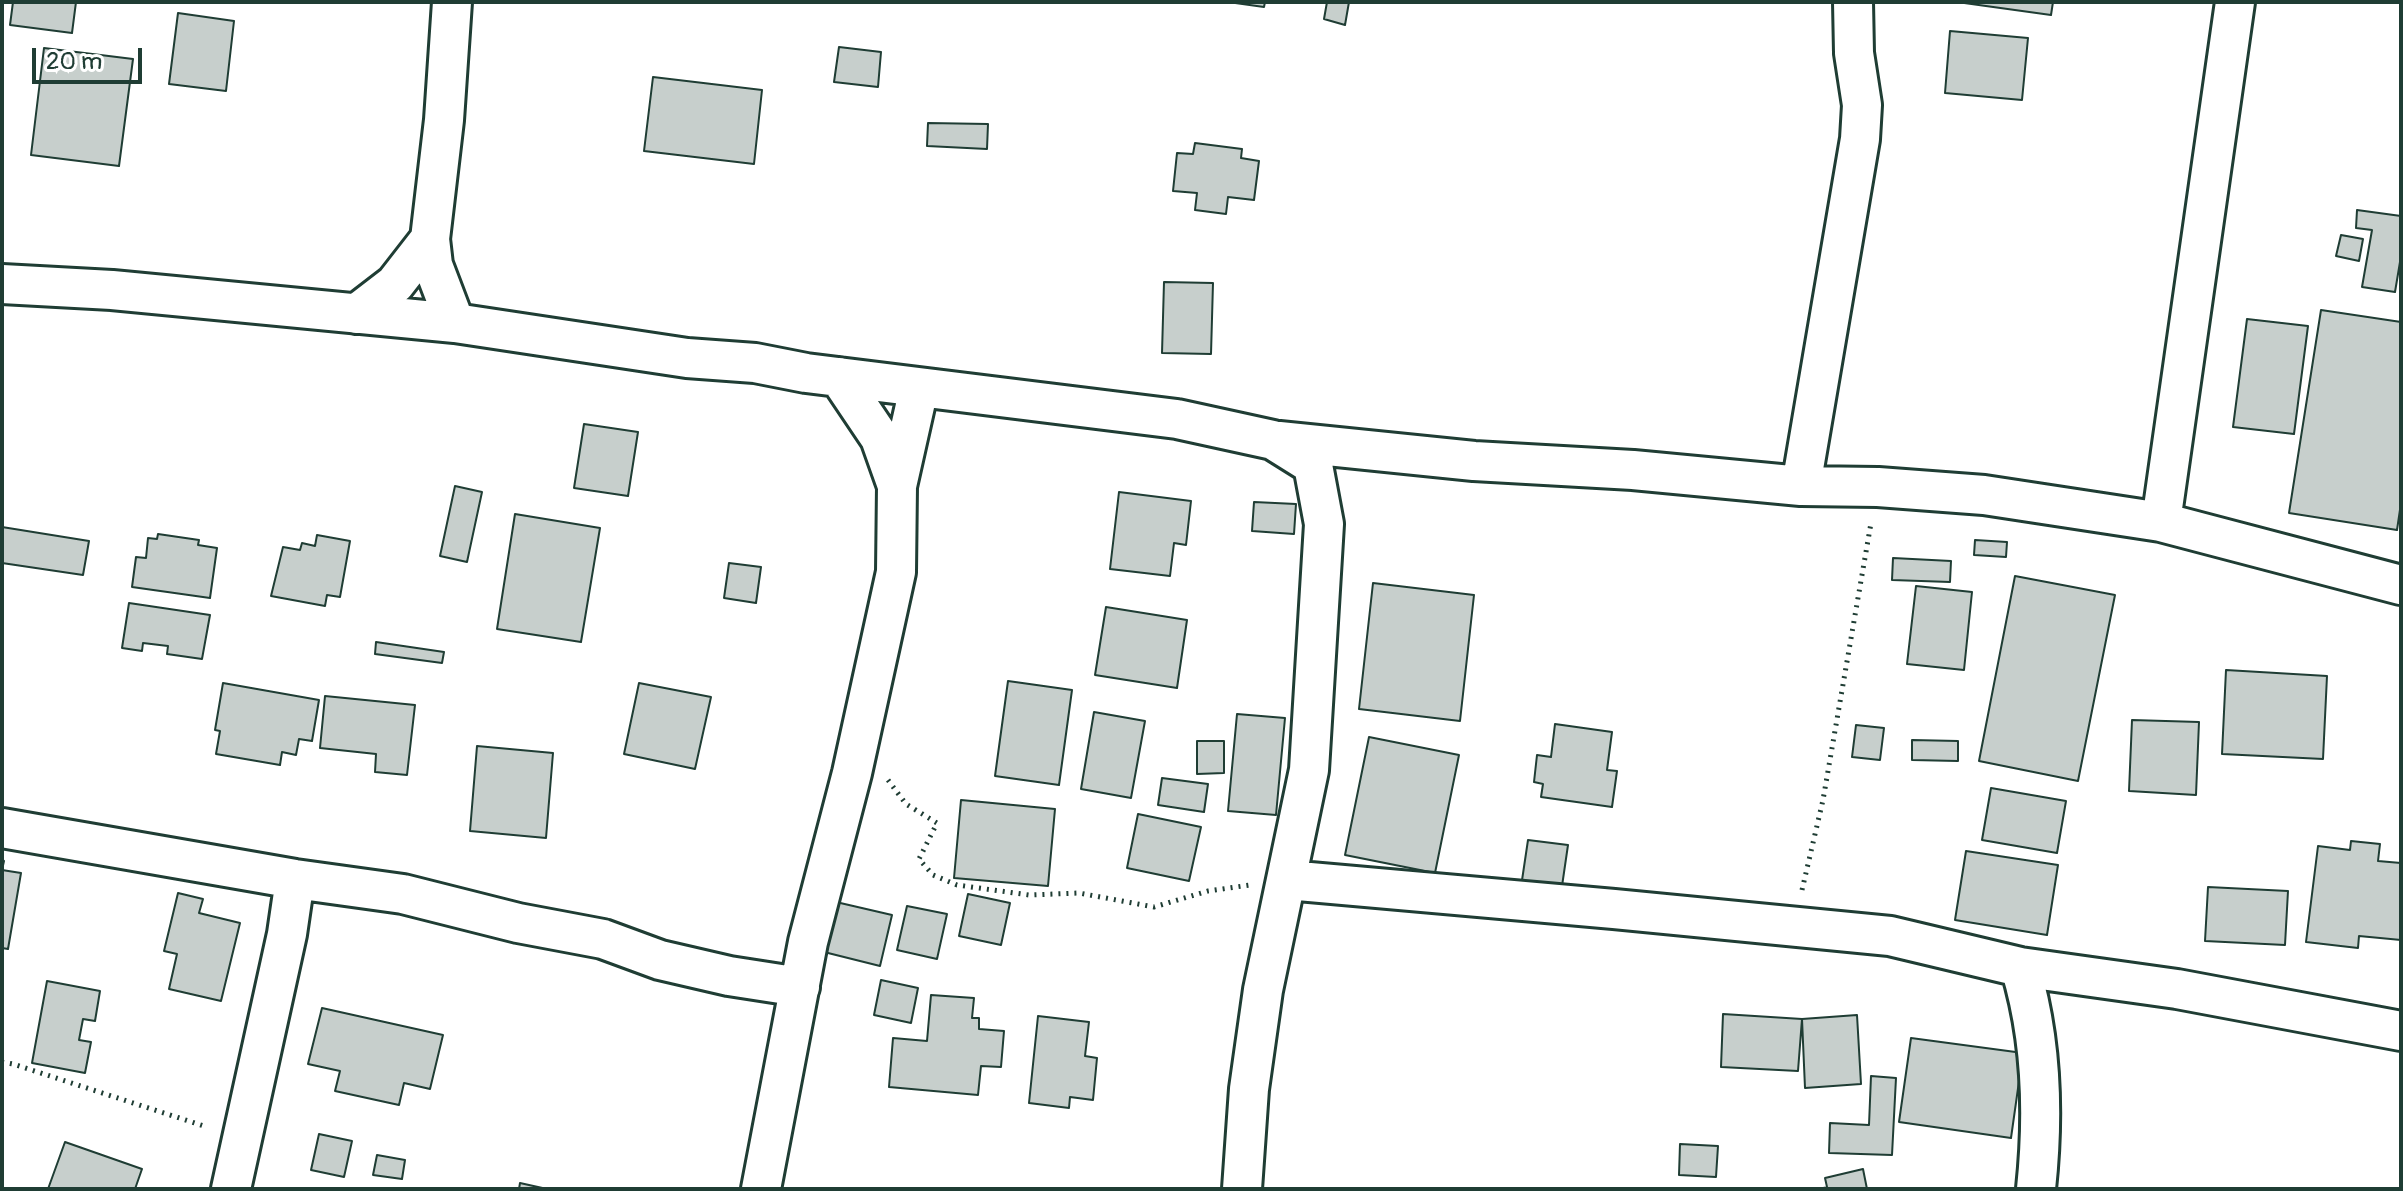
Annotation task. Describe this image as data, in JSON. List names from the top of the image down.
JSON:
{
  "scale_bar": "20 m"
}
